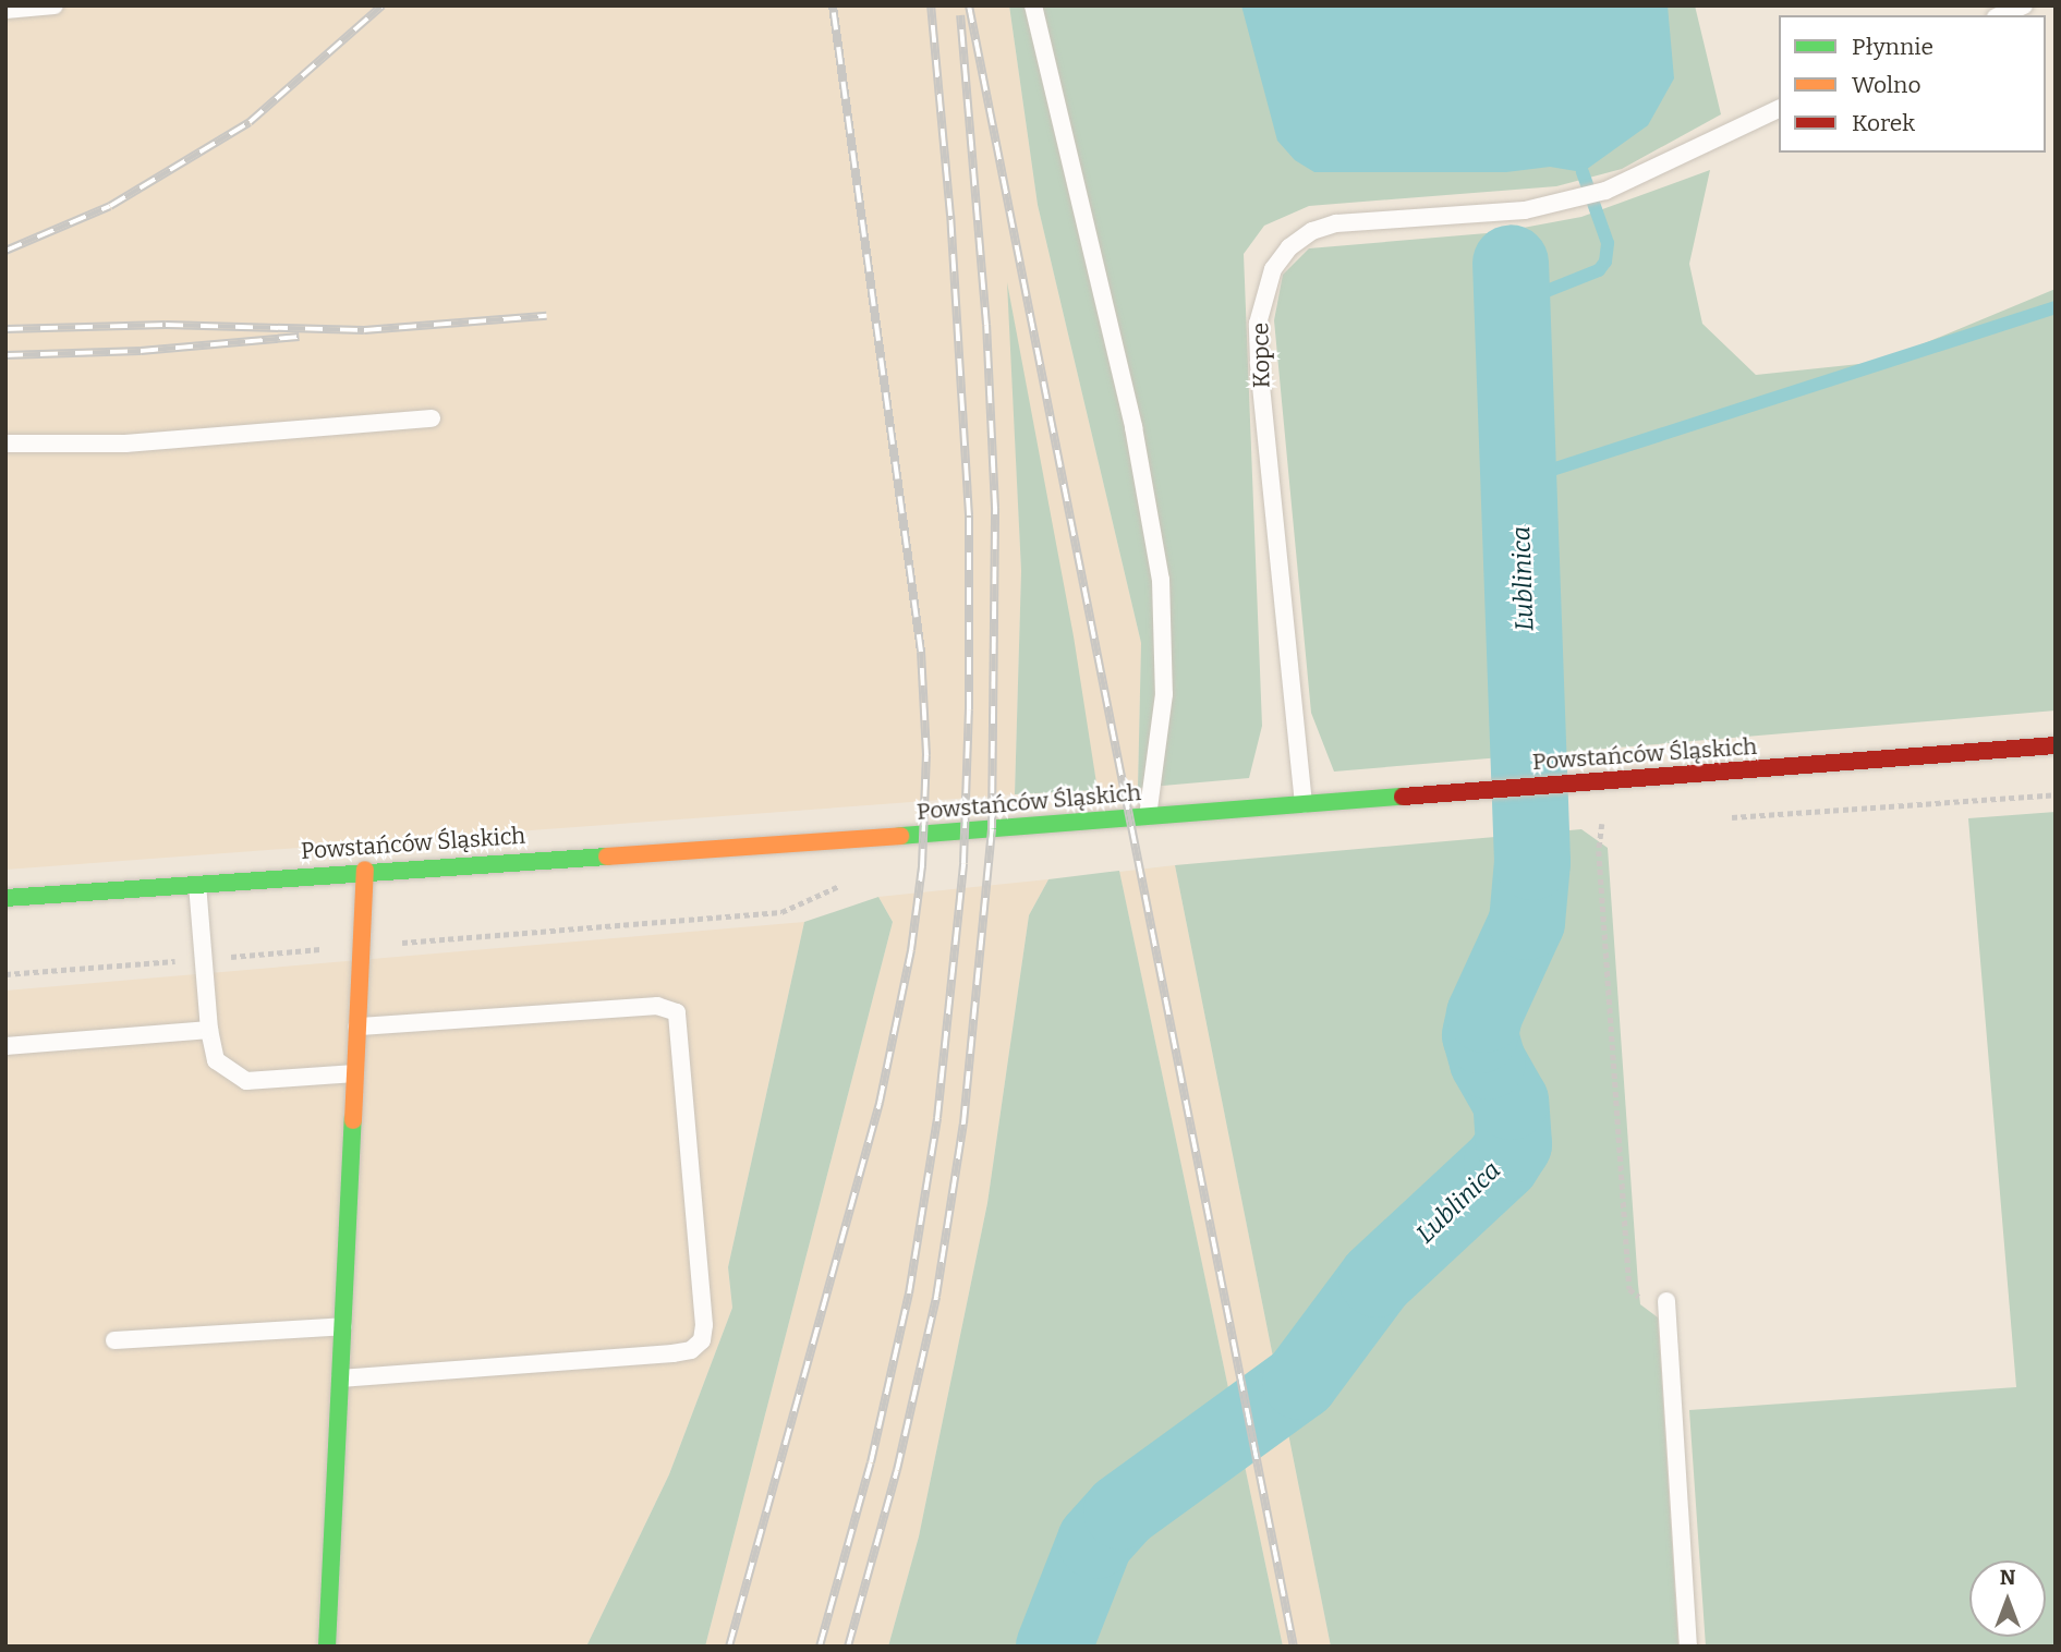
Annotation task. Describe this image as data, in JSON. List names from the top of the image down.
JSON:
{
  "streets": {
    "main road": ["Powstańców Śląskich"],
    "lane": ["Kopce"]
  },
  "crossings": [
    ["Kopce", "Powstańców Śląskich"]
  ],
  "water": ["Lublinica"],
  "legend": ["Płynnie", "Wolno", "Korek"],
  "north": "top"
}
